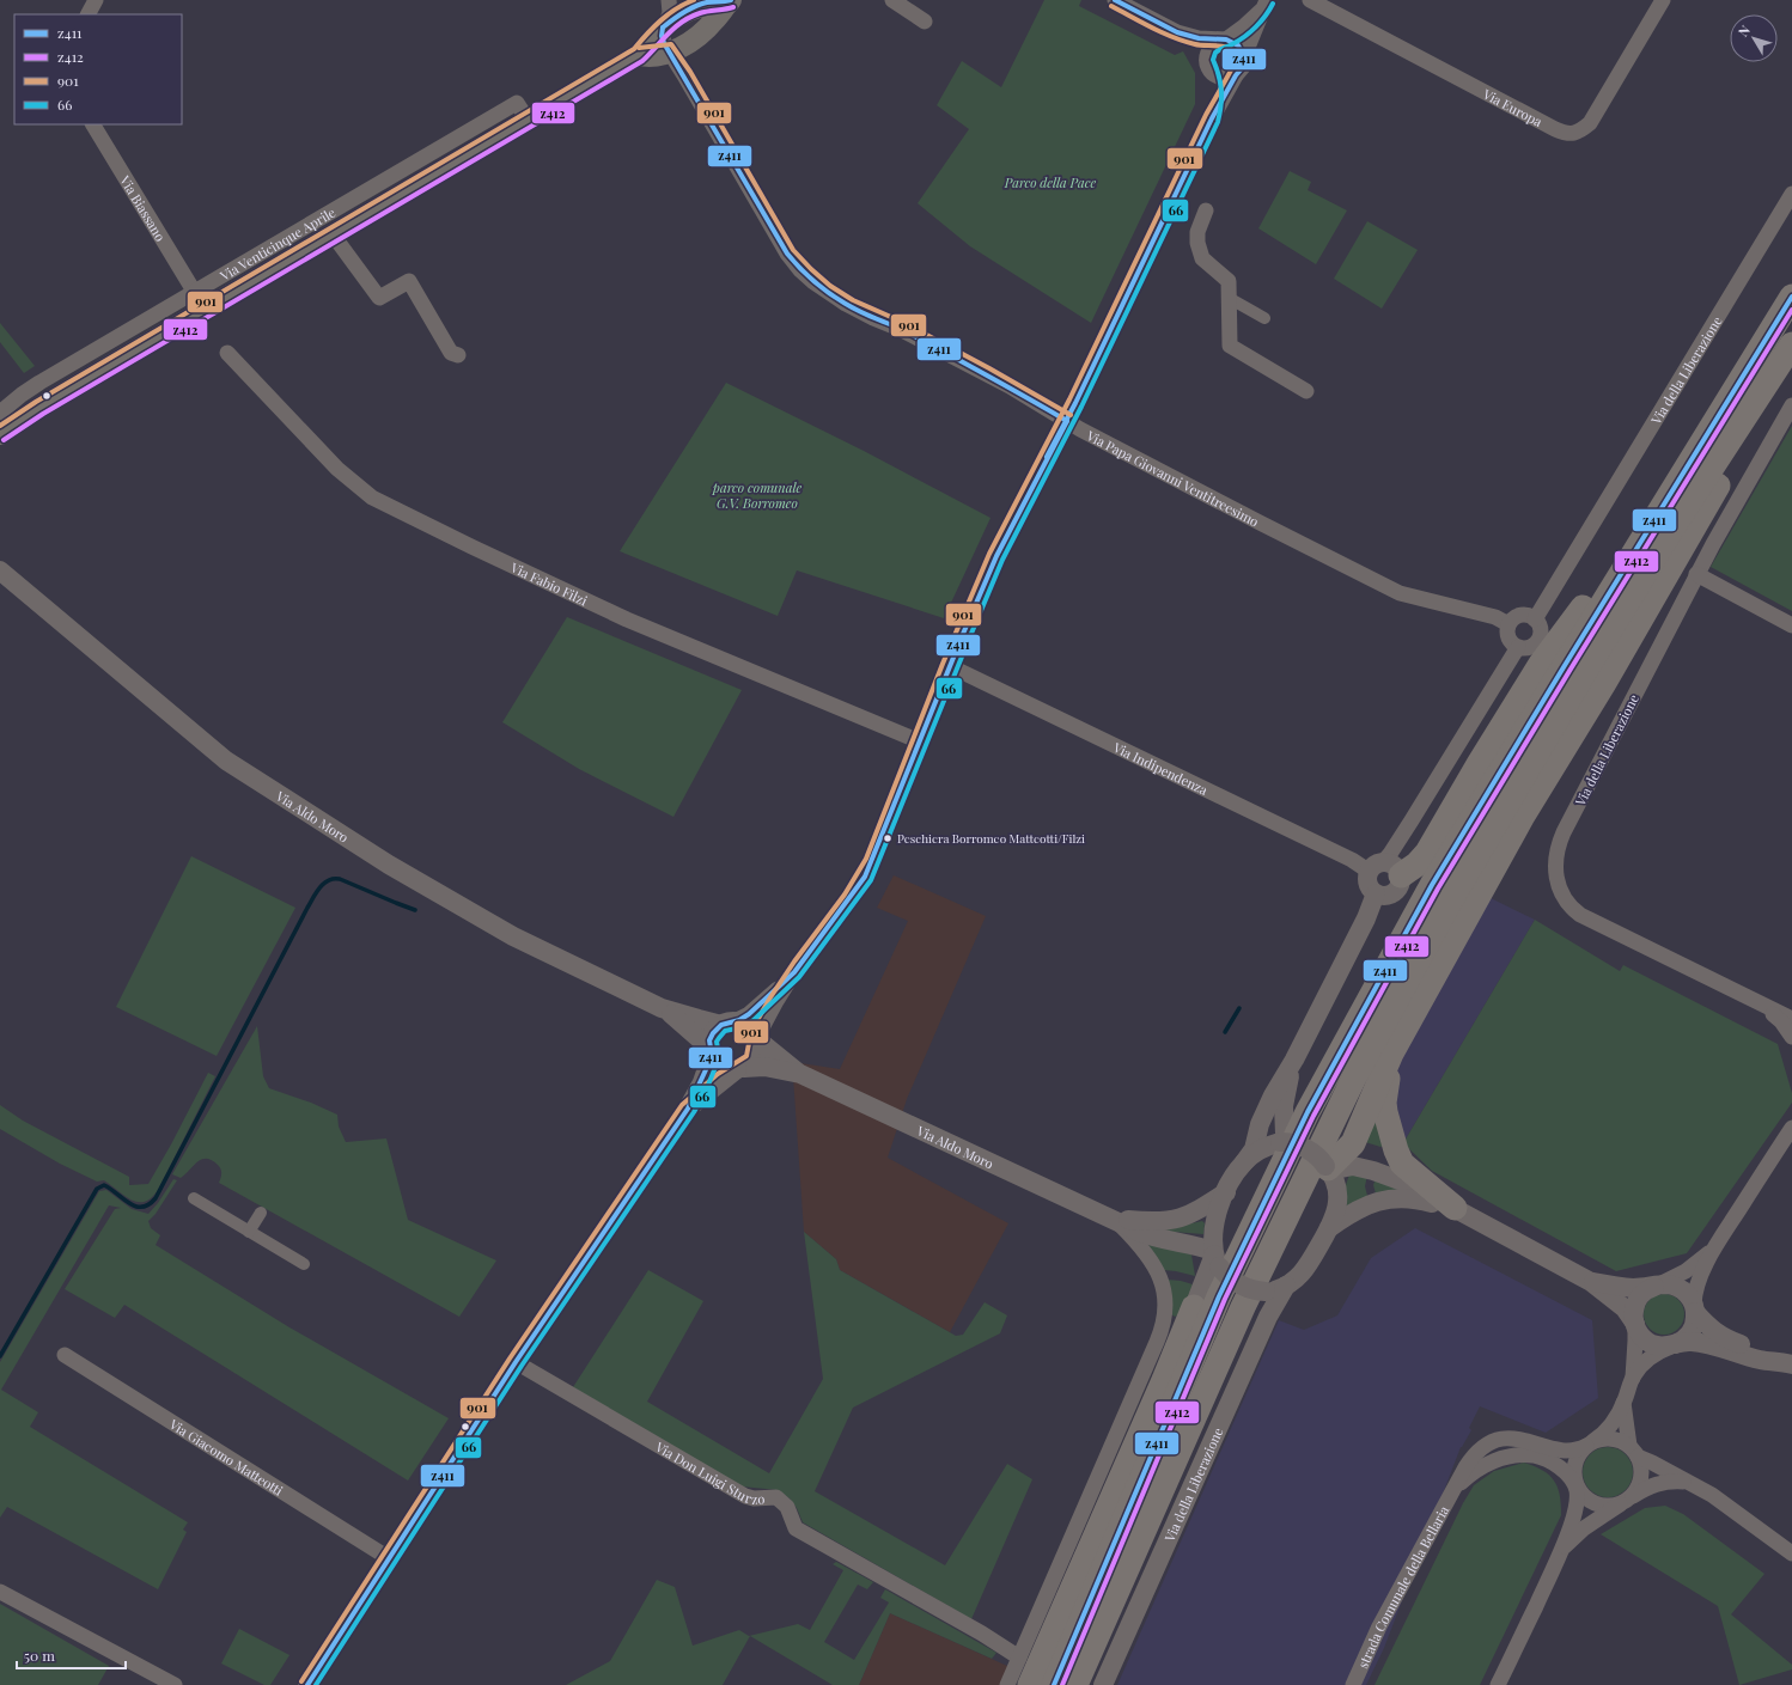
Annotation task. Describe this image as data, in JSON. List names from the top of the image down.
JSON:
{
  "streets": {
    "main road": ["Via Venticinque Aprile"],
    "street": [
      "Via Europa",
      "Via Biassano",
      "Via della Liberazione",
      "Via Papa Giovanni Ventitreesimo",
      "Via Fabio Filzi",
      "Via Indipendenza",
      "Via Aldo Moro",
      "Via Giacomo Matteotti",
      "Via Don Luigi Sturzo",
      "strada Comunale della Bellaria"
    ]
  },
  "crossings": [
    ["Via Biassano", "Via Venticinque Aprile"],
    ["Via della Liberazione", "Via Papa Giovanni Ventitreesimo"],
    ["Via della Liberazione", "Via Aldo Moro"]
  ],
  "parks": ["Parco della Pace", "parco comunale G.V. Borromeo"],
  "places": ["Peschiera Borromeo Matteotti/Filzi"],
  "lines": [
    "transit line z411",
    "transit line 901",
    "transit line 66",
    "transit line z412"
  ],
  "legend": [
    "z411",
    "z412",
    "901",
    "66"
  ],
  "scale_bar": "50 m",
  "north": "top left"
}
